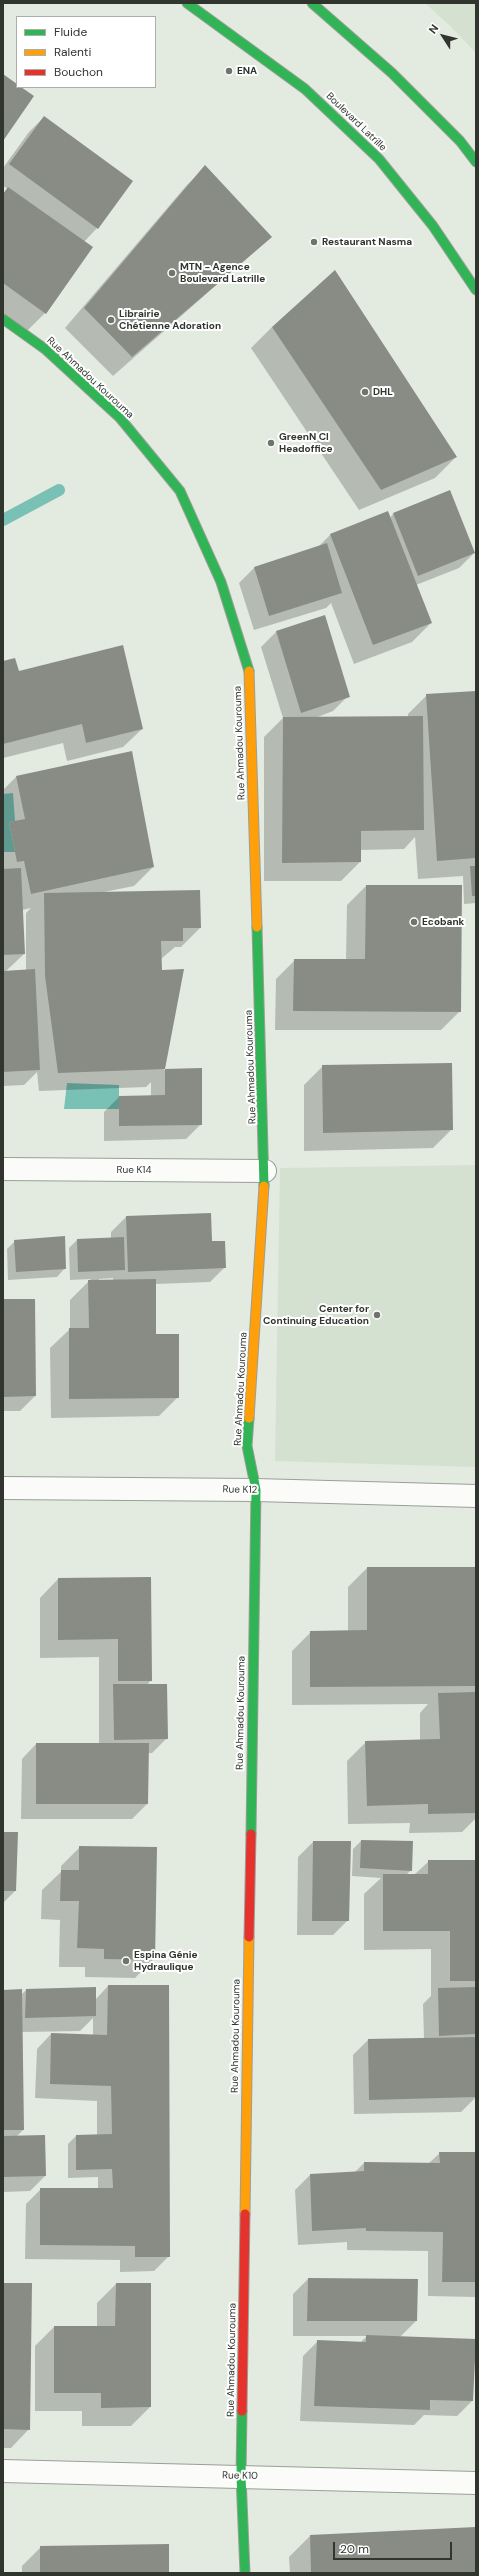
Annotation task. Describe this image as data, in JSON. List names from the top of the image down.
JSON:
{
  "streets": {
    "street": [
      "Boulevard Latrille",
      "Rue Ahmadou Kourouma",
      "Rue K14",
      "Rue K12",
      "Rue K10"
    ]
  },
  "crossings": [
    ["Rue Ahmadou Kourouma", "Rue K14"],
    ["Rue Ahmadou Kourouma", "Rue K12"],
    ["Rue Ahmadou Kourouma", "Rue K10"]
  ],
  "places": [
    "ENA",
    "Restaurant Nasma",
    "MTN - Agence Boulevard Latrille",
    "Librairie Chétienne Adoration",
    "DHL",
    "GreenN CI Headoffice",
    "Ecobank",
    "Center for Continuing Education",
    "Espina Génie Hydraulique"
  ],
  "legend": ["Fluide", "Ralenti", "Bouchon"],
  "scale_bar": "20 m",
  "north": "top left"
}
